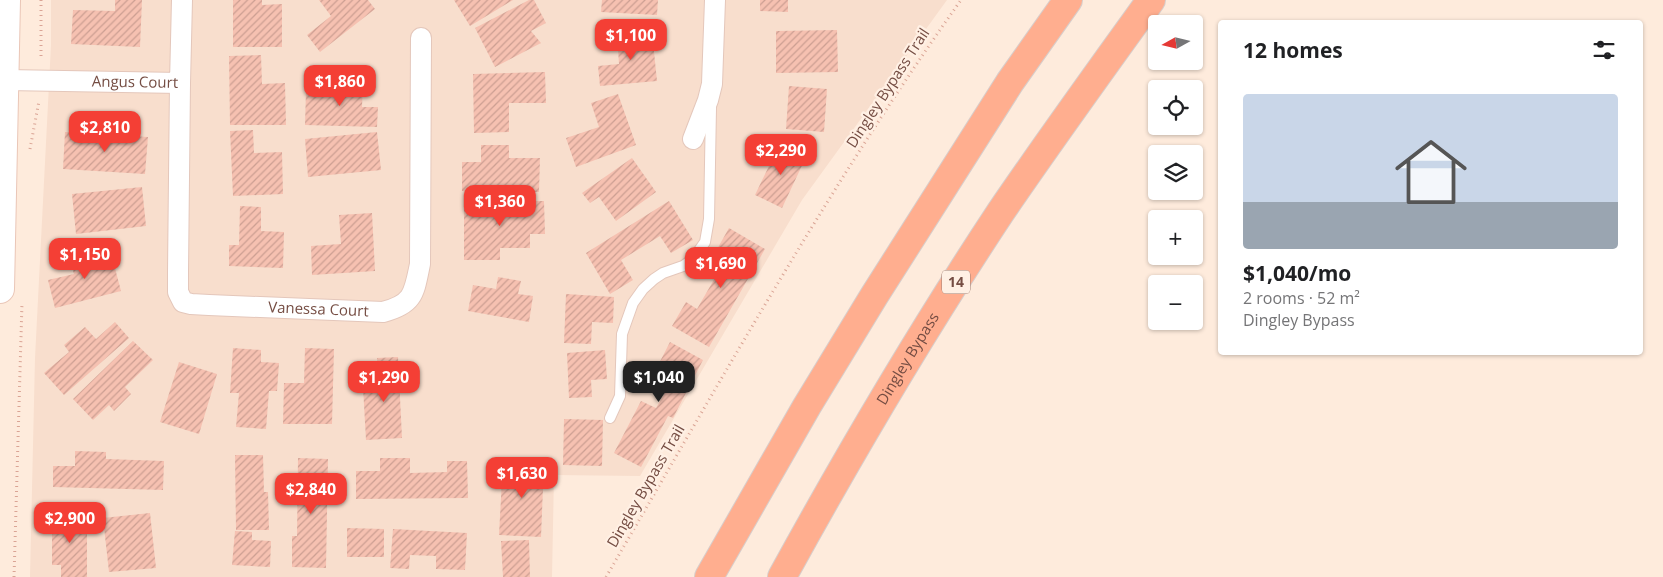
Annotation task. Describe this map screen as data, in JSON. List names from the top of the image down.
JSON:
{
  "streets": {
    "highway": ["14", "Dingley Bypass"],
    "street": ["Angus Court", "Vanessa Court"],
    "path": ["Dingley Bypass Trail"]
  },
  "crossings": [
    ["Angus Court", "Vanessa Court"]
  ],
  "north": "left",
  "page": {
    "map_buttons": ["+", "−"],
    "price": [
      "$1,100",
      "$1,860",
      "$2,810",
      "$2,290",
      "$1,360",
      "$1,150",
      "$1,690",
      "$1,290",
      "$1,040",
      "$1,630",
      "$2,840",
      "$2,900"
    ],
    "heading": "12 homes",
    "list": [
      {
        "name": "$1,040/mo",
        "note": "2 rooms · 52 m² · Dingley Bypass"
      }
    ]
  }
}
